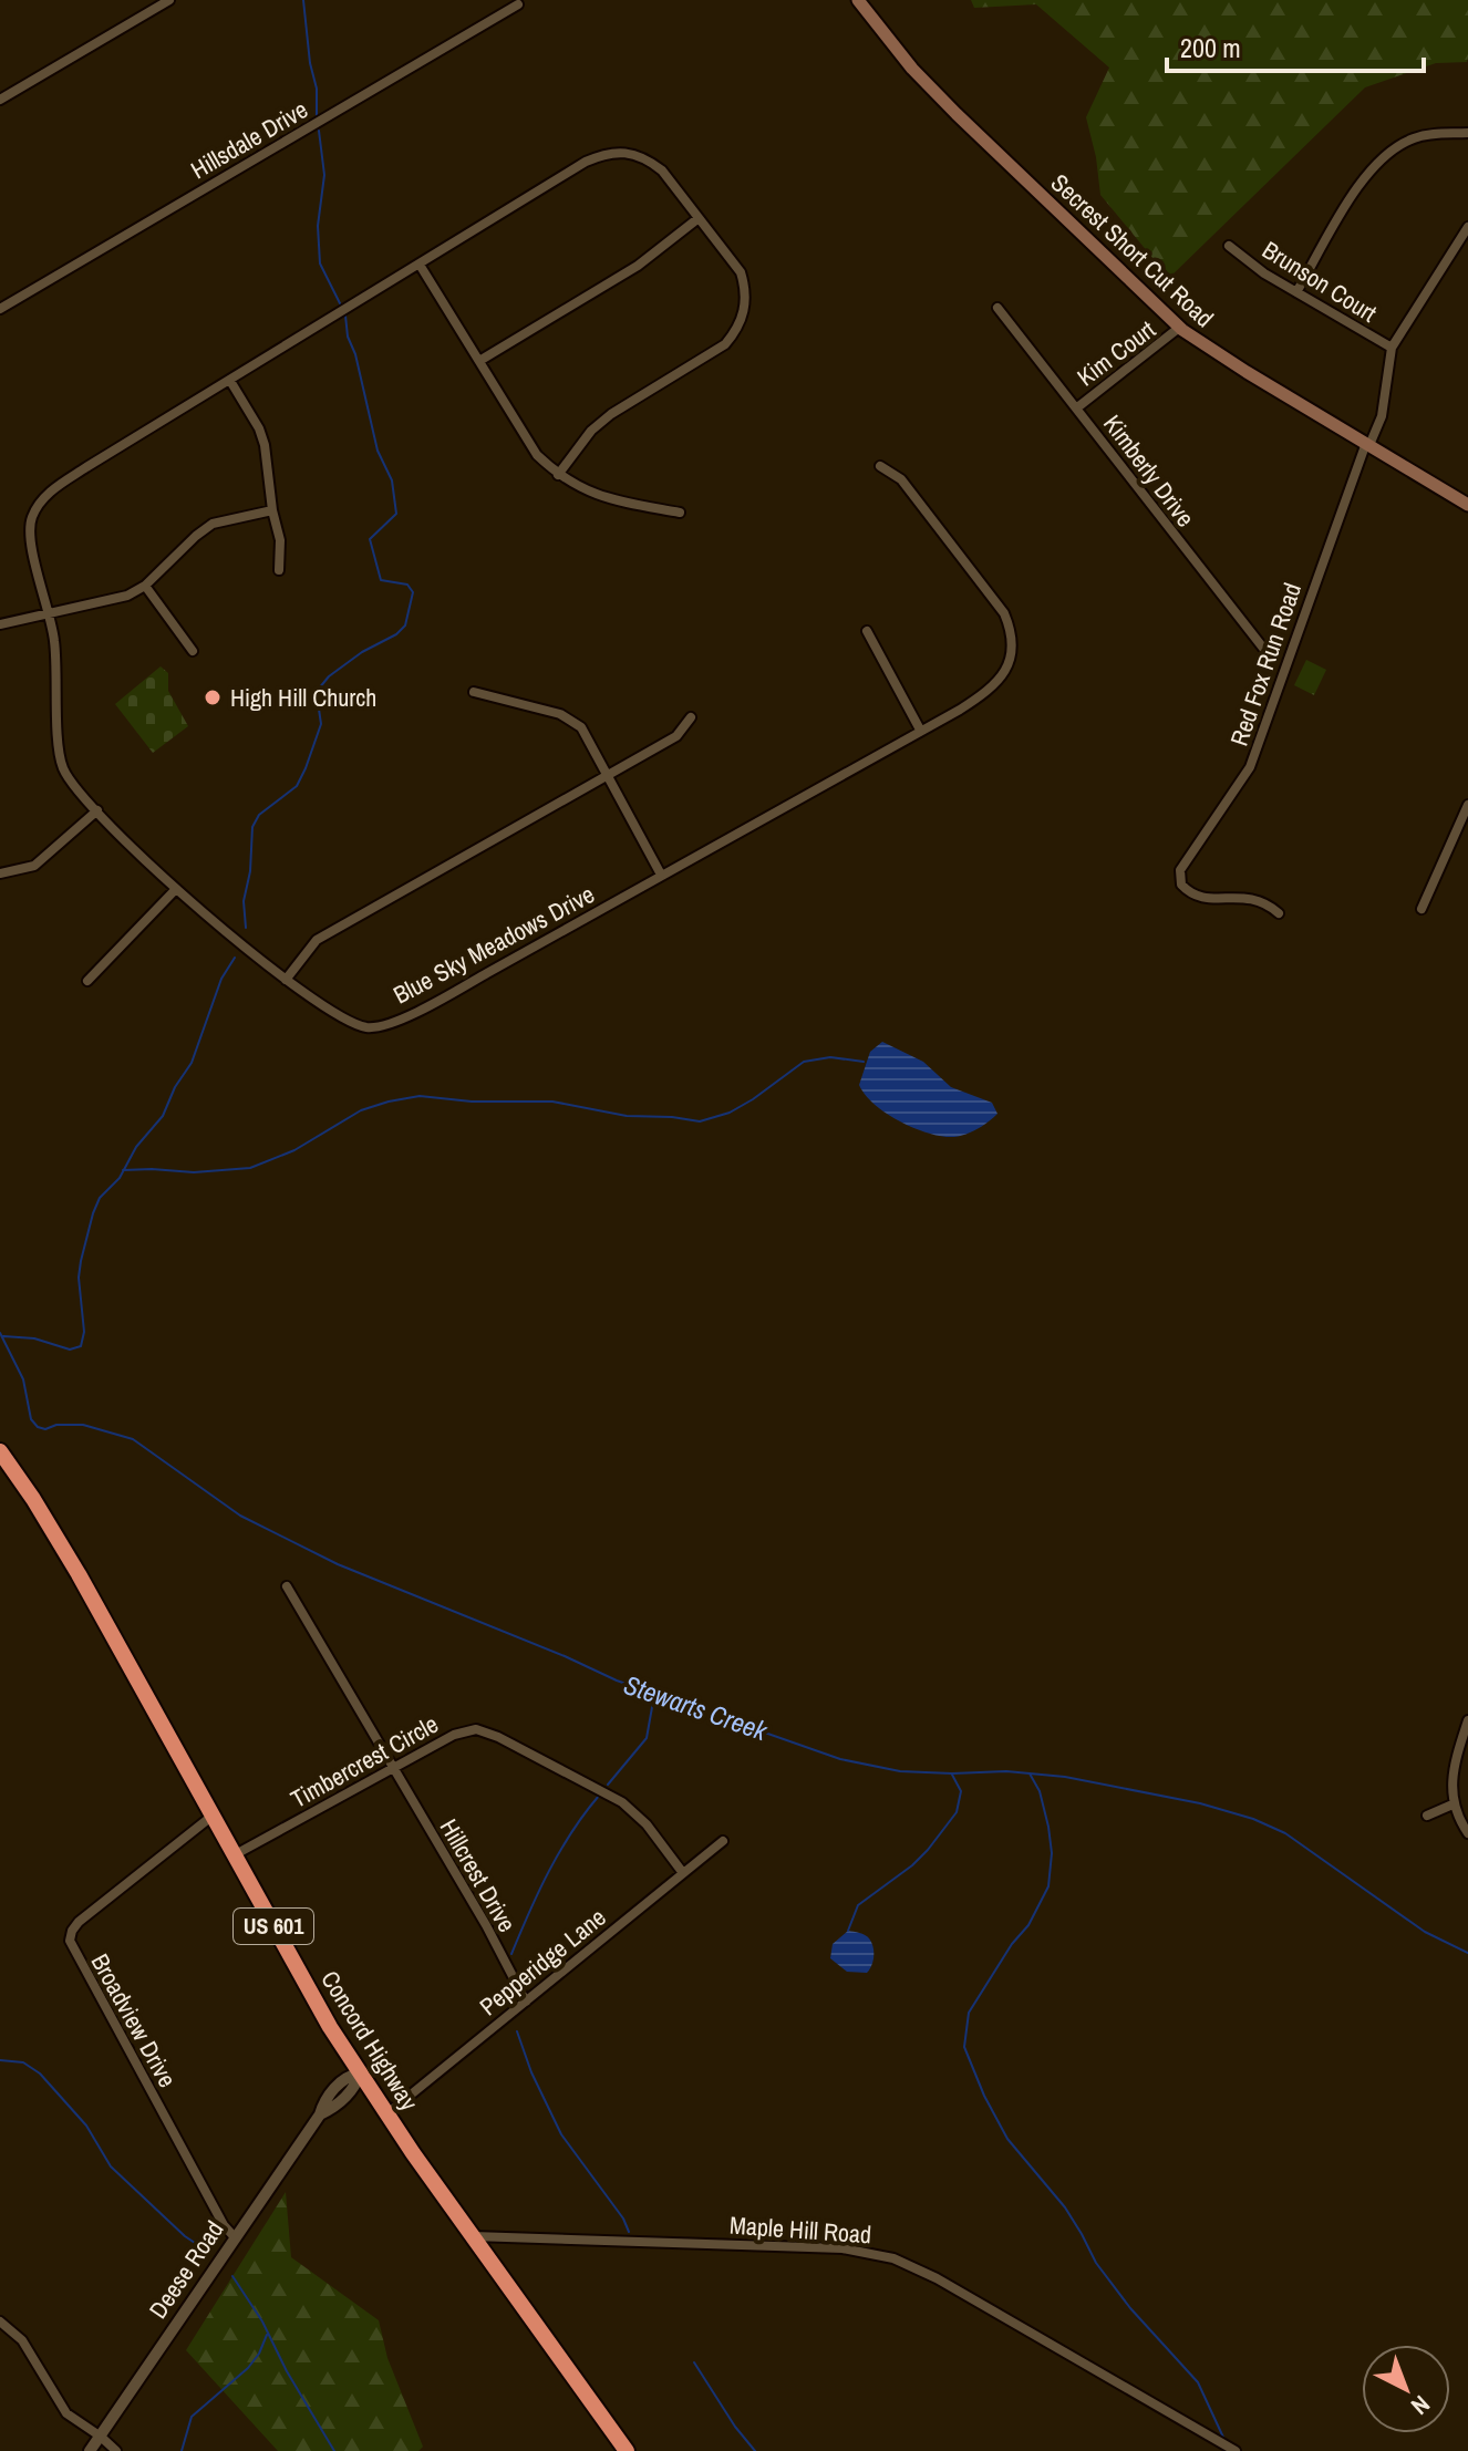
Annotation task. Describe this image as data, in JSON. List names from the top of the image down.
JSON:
{
  "streets": {
    "highway": ["US 601", "Concord Highway"],
    "main road": ["Secrest Short Cut Road"],
    "street": [
      "Hillsdale Drive",
      "Brunson Court",
      "Kim Court",
      "Kimberly Drive",
      "Red Fox Run Road",
      "Blue Sky Meadows Drive",
      "Timbercrest Circle",
      "Hillcrest Drive",
      "Pepperidge Lane",
      "Broadview Drive",
      "Maple Hill Road",
      "Deese Road"
    ]
  },
  "crossings": [
    ["Secrest Short Cut Road", "Kim Court"],
    ["Secrest Short Cut Road", "Red Fox Run Road"],
    ["Kim Court", "Kimberly Drive"],
    ["Timbercrest Circle", "Hillcrest Drive"],
    ["Timbercrest Circle", "Pepperidge Lane"],
    ["Timbercrest Circle", "Concord Highway"],
    ["Hillcrest Drive", "Pepperidge Lane"],
    ["Pepperidge Lane", "Concord Highway"],
    ["Broadview Drive", "Concord Highway"],
    ["Broadview Drive", "Deese Road"],
    ["Concord Highway", "Maple Hill Road"],
    ["Concord Highway", "Deese Road"]
  ],
  "water": ["Stewarts Creek"],
  "places": ["High Hill Church"],
  "scale_bar": "200 m",
  "north": "bottom right"
}
